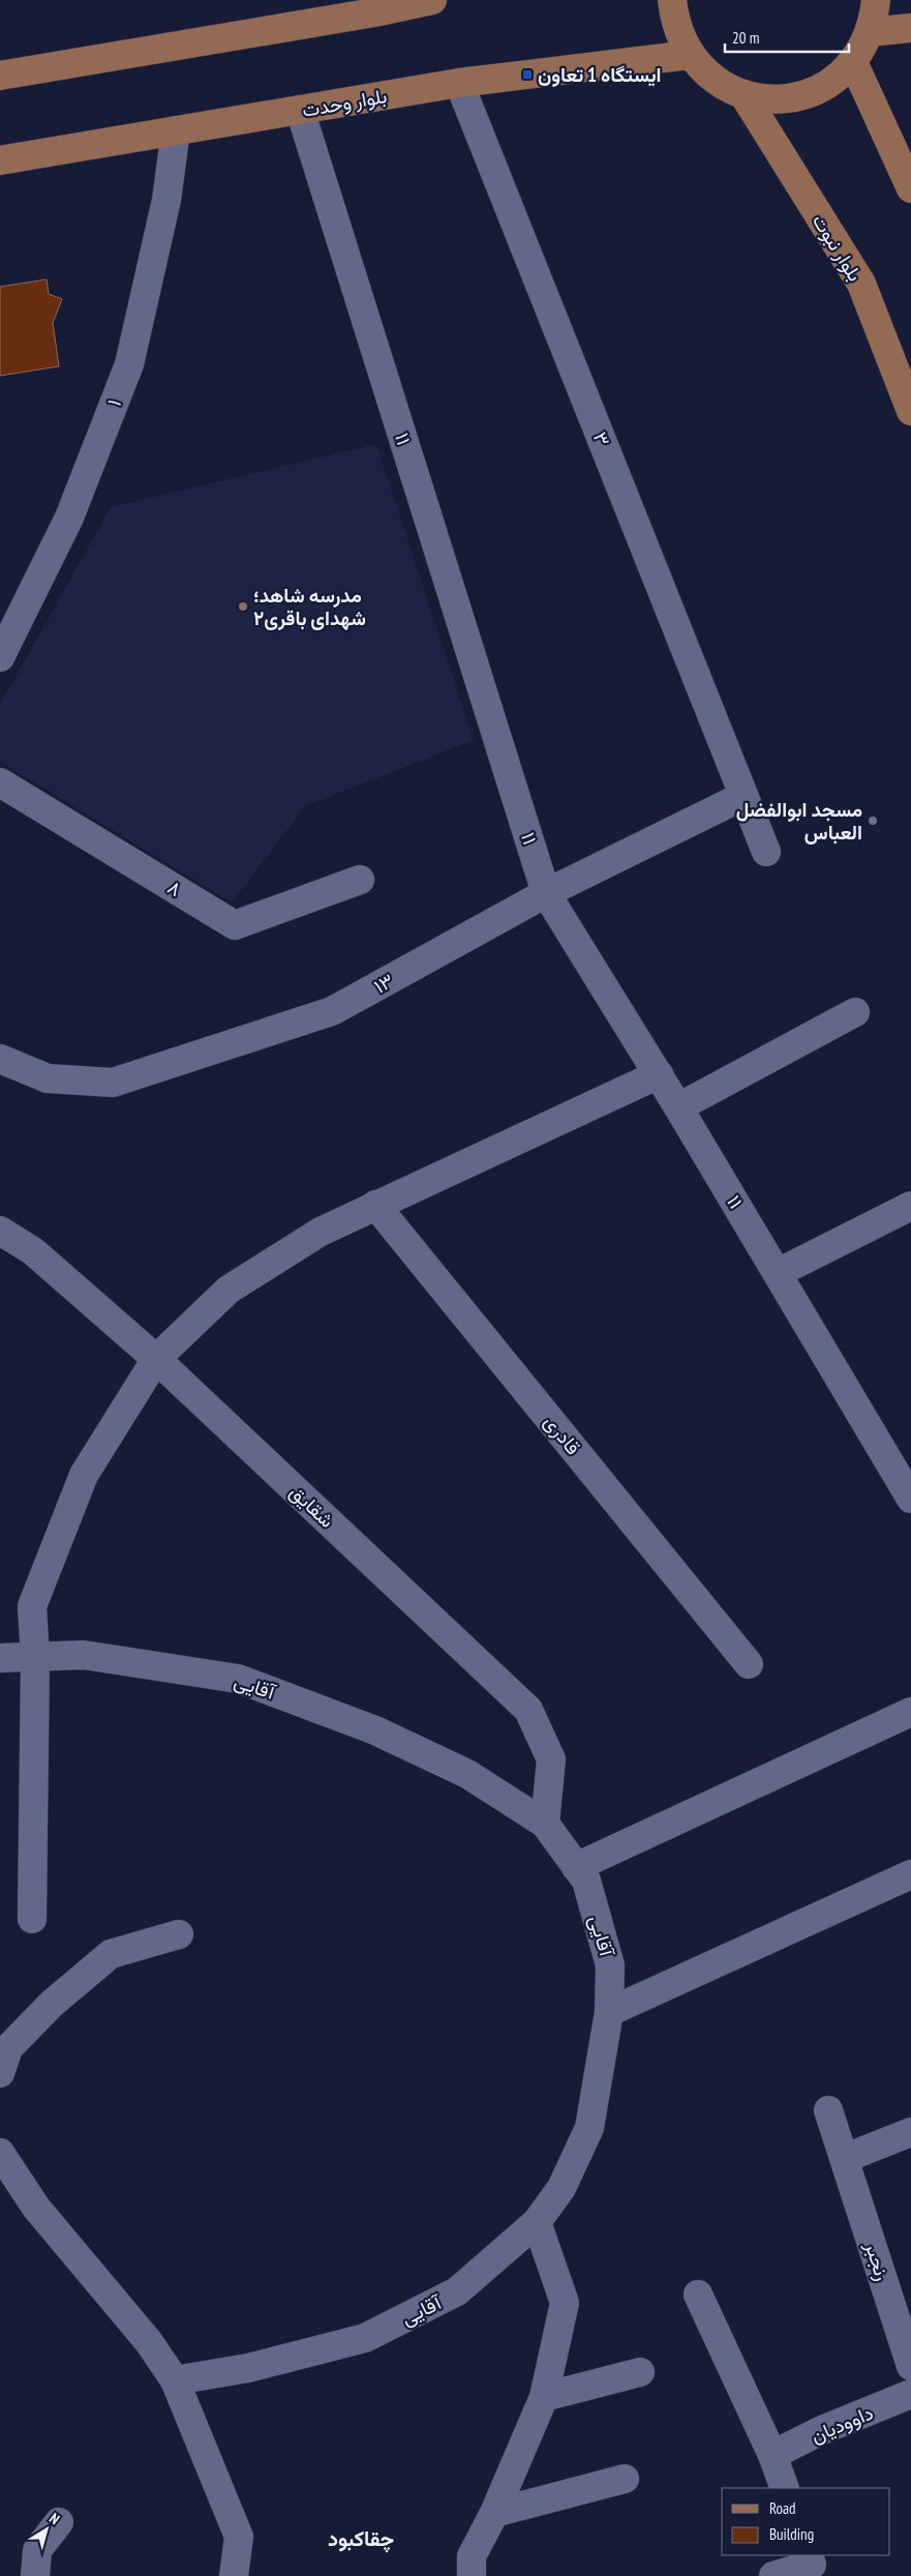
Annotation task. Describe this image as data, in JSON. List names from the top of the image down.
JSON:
{
  "streets": {
    "main road": ["بلوار وحدت", "بلوار نبوت"],
    "street": [
      "۱",
      "۱۱",
      "۳",
      "۸",
      "۱۳",
      "قادری",
      "شقایق",
      "آقایی",
      "رنجبر",
      "داوودیان"
    ]
  },
  "crossings": [
    ["بلوار وحدت", "۱"],
    ["بلوار وحدت", "۱۱"],
    ["بلوار وحدت", "۳"],
    ["۱۱", "۱۳"],
    ["۳", "۱۳"],
    ["شقایق", "آقایی"]
  ],
  "districts": ["چقاکبود"],
  "places": {
    "transit": ["ایستگاه 1 تعاون"],
    "other": ["مدرسه شاهد؛ شهدای باقری۲", "مسجد ابوالفضل العباس"]
  },
  "legend": ["Road", "Building"],
  "scale_bar": "20 m",
  "north": "top right"
}
